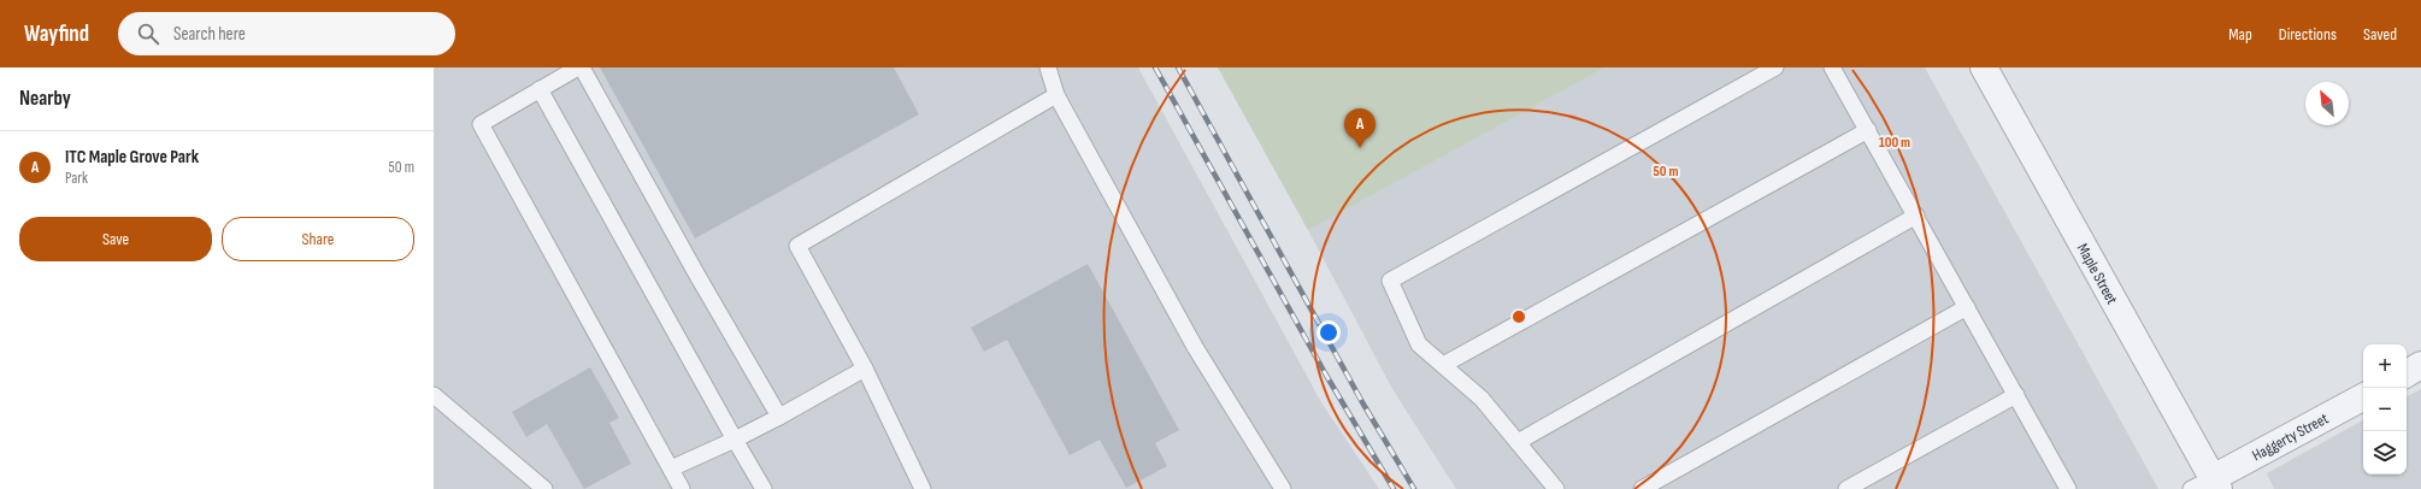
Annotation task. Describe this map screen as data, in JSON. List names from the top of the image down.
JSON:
{
  "streets": {
    "street": ["Maple Street", "Haggerty Street"]
  },
  "crossings": [
    ["Maple Street", "Haggerty Street"]
  ],
  "north": "top left",
  "page": {
    "header": "Wayfind",
    "search": "Search here",
    "nav": ["Map", "Directions", "Saved"],
    "heading": "Nearby",
    "pins": "A",
    "list": [
      {
        "mark": "A",
        "name": "ITC Maple Grove Park",
        "note": "Park",
        "value": "50 m"
      }
    ],
    "buttons": ["Save", "Share"],
    "map_buttons": ["+", "−"]
  },
  "rings": ["100 m", "50 m"]
}
